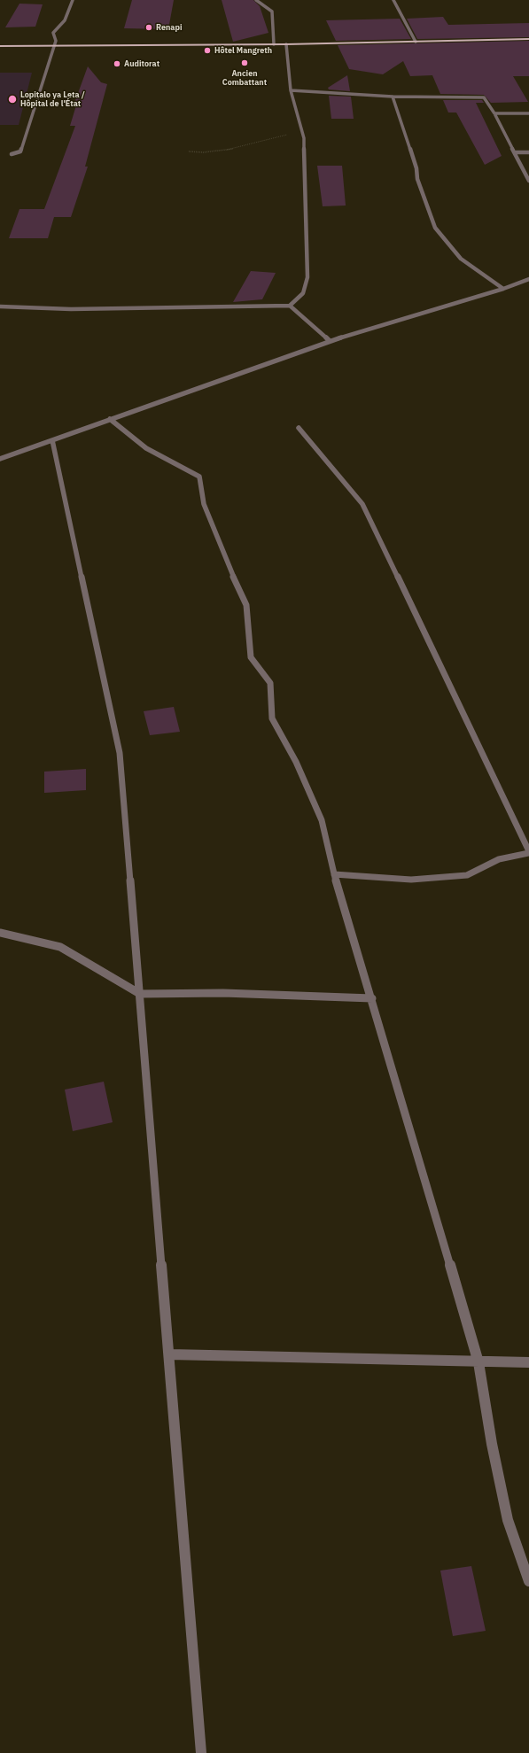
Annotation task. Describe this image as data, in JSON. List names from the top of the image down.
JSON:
{
  "places": [
    "Renapi",
    "Hôtel Mangreth",
    "Ancien Combattant",
    "Auditorat",
    "Lopitalo ya Leta / Hôpital de l'État"
  ]
}
